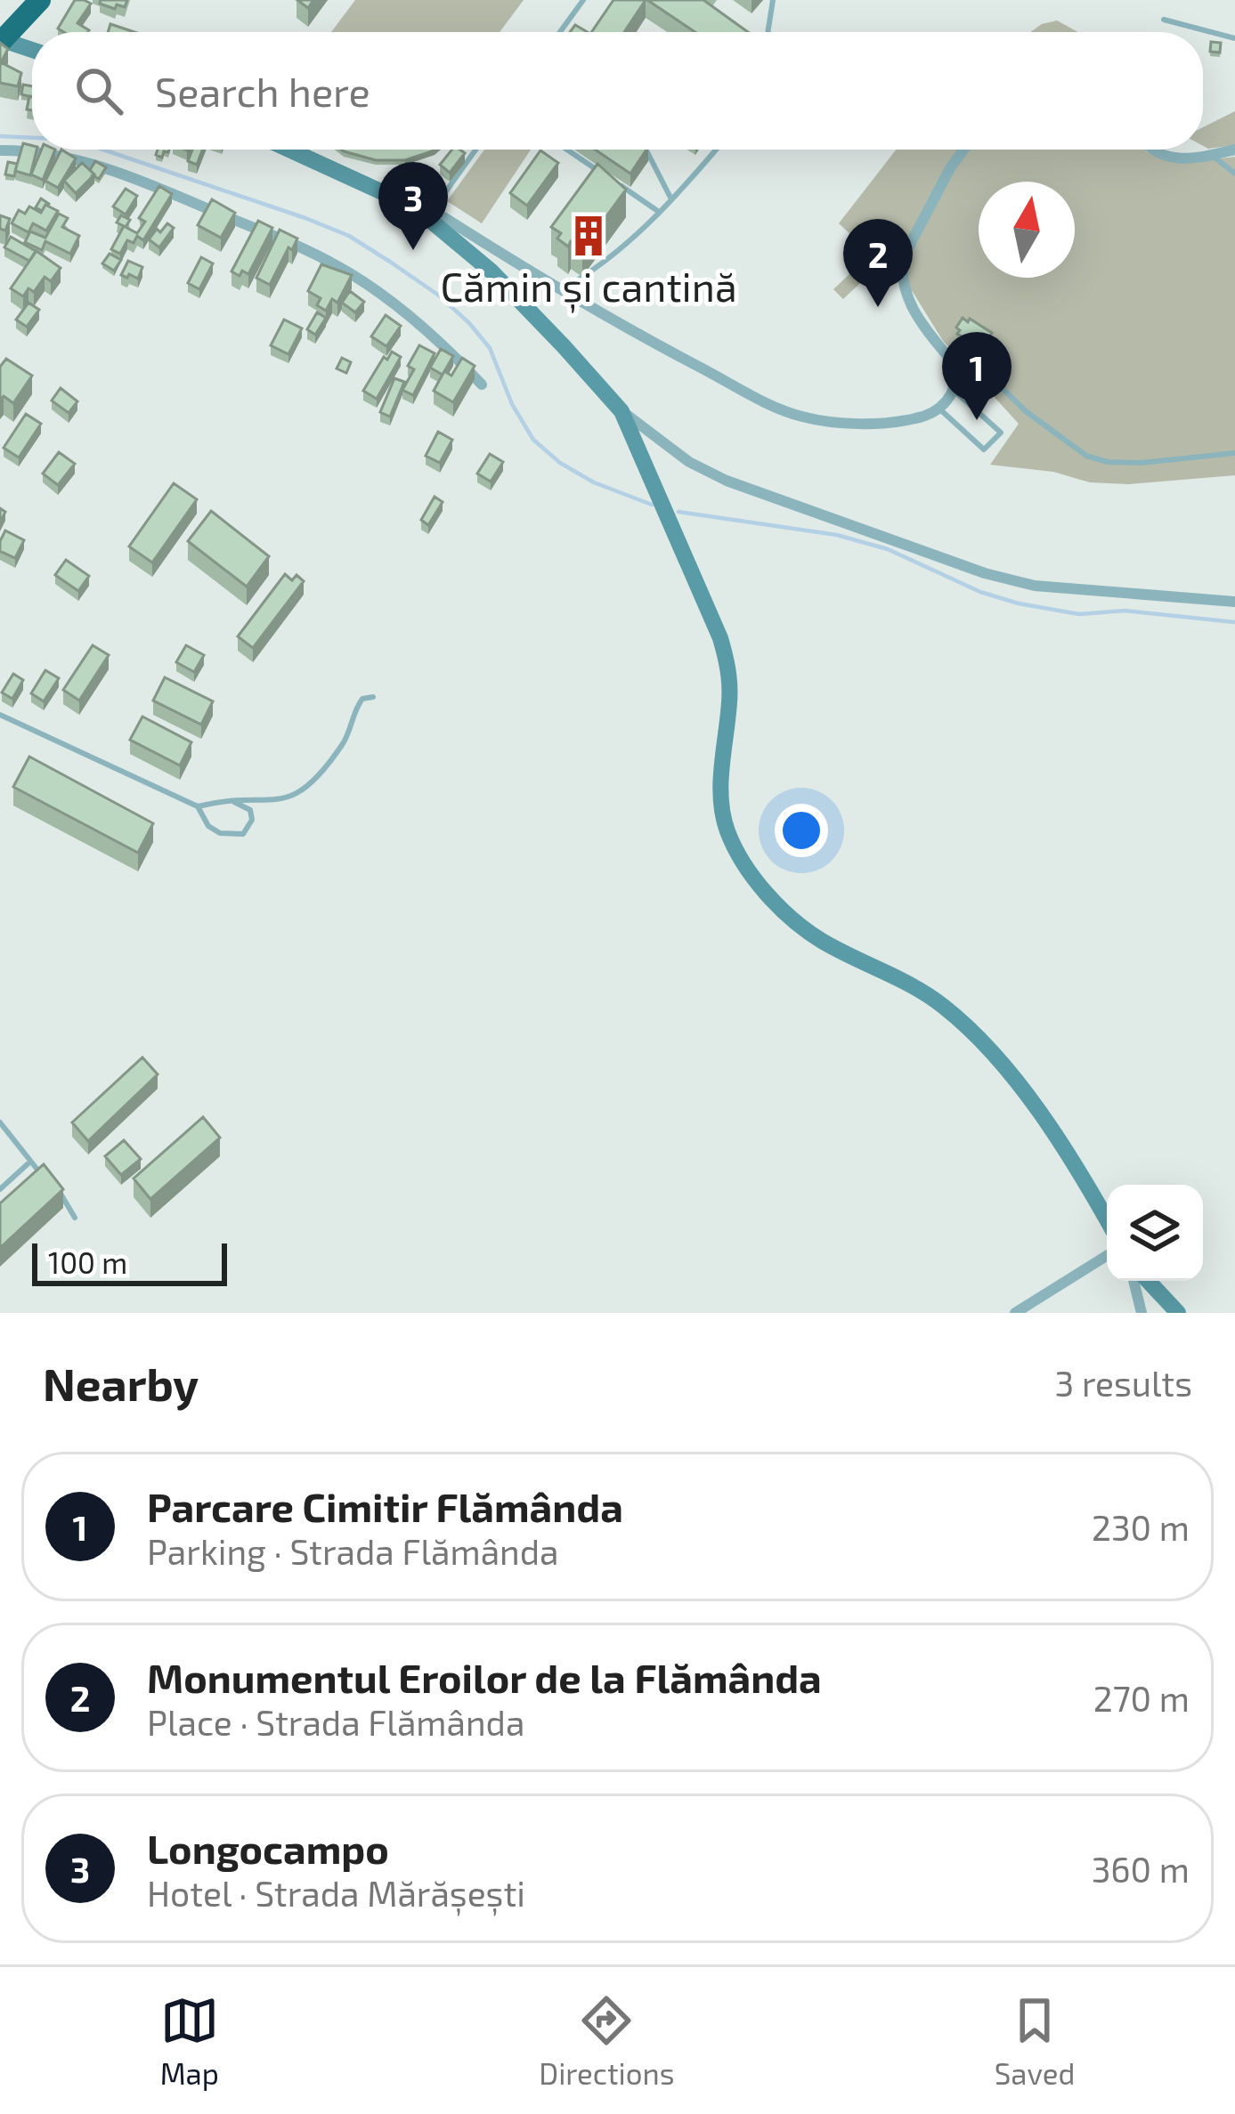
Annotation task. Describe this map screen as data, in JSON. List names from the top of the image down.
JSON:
{
  "places": {
    "building": ["Cămin și cantină"]
  },
  "scale_bar": "100 m",
  "north": "top",
  "page": {
    "search": "Search here",
    "pins": ["3", "2", "1"],
    "scale": "100 m",
    "heading": ["Nearby", "3 results"],
    "list": [
      {
        "mark": "1",
        "name": "Parcare Cimitir Flămânda",
        "note": "Parking · Strada Flămânda",
        "value": "230 m"
      },
      {
        "mark": "2",
        "name": "Monumentul Eroilor de la Flămânda",
        "note": "Place · Strada Flămânda",
        "value": "270 m"
      },
      {
        "mark": "3",
        "name": "Longocampo",
        "note": "Hotel · Strada Mărășești",
        "value": "360 m"
      }
    ],
    "nav": ["Map", "Directions", "Saved"]
  }
}
